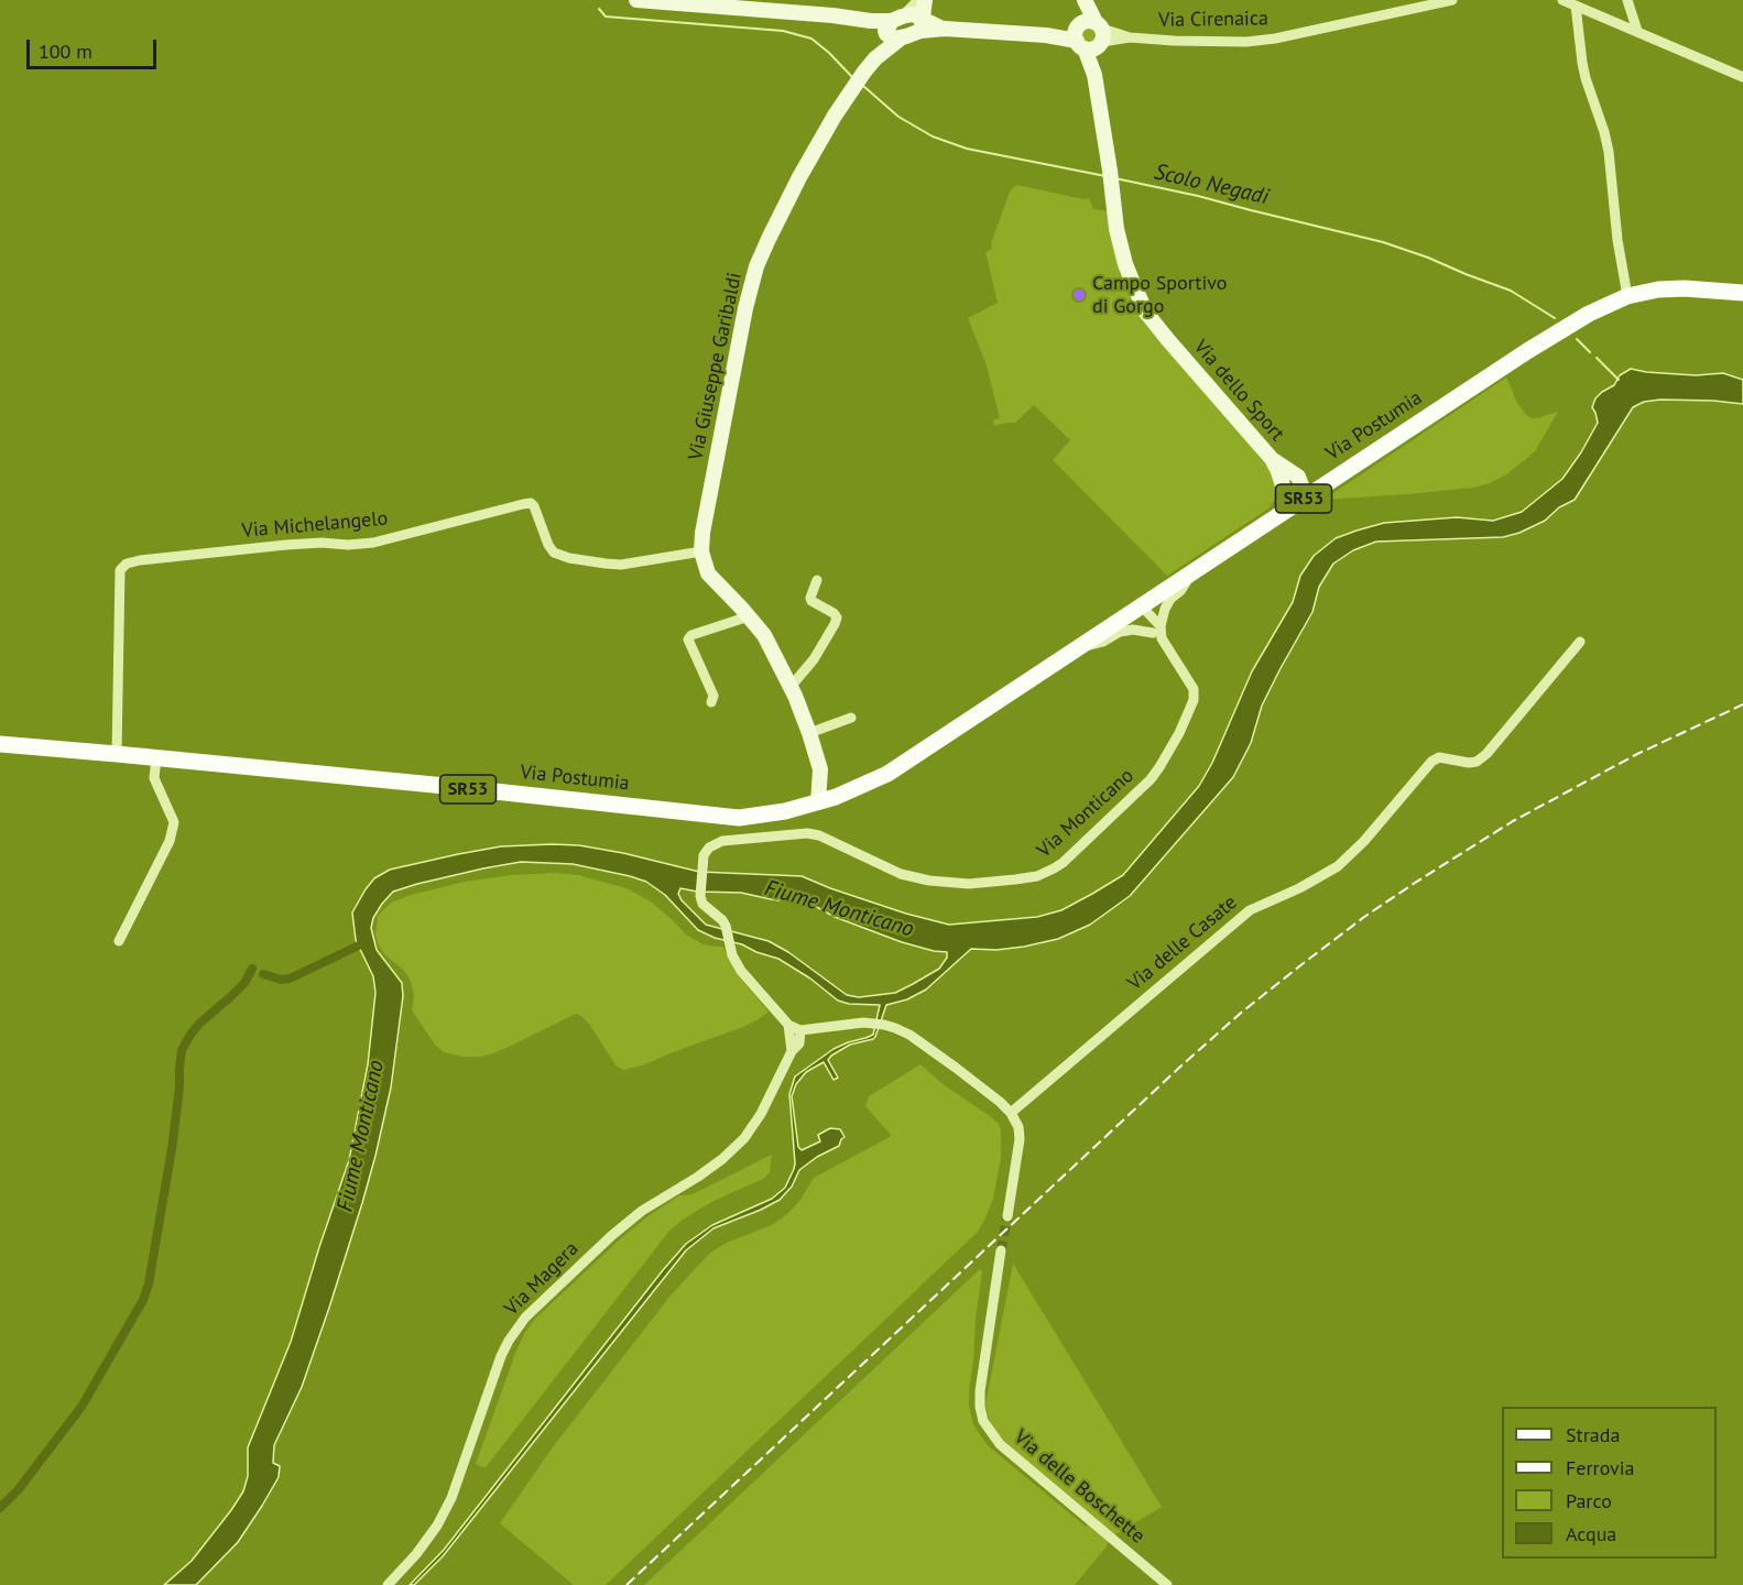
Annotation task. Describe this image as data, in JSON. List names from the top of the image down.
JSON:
{
  "streets": {
    "main road": ["Via Postumia", "SR53"],
    "street": [
      "Via Cirenaica",
      "Via Giuseppe Garibaldi",
      "Via dello Sport",
      "Via Michelangelo",
      "Via Monticano",
      "Via delle Casate",
      "Via Magera",
      "Via delle Boschette"
    ]
  },
  "crossings": [
    ["Via Cirenaica", "Via dello Sport"],
    ["Via Giuseppe Garibaldi", "Via Michelangelo"],
    ["Via Postumia", "SR53"],
    ["Via Postumia", "Via Michelangelo"],
    ["Via Postumia", "Via Monticano"],
    ["SR53", "Via Michelangelo"]
  ],
  "water": ["Scolo Negadi", "Fiume Monticano"],
  "places": ["Campo Sportivo di Gorgo"],
  "legend": [
    "Strada",
    "Ferrovia",
    "Parco",
    "Acqua"
  ],
  "scale_bar": "100 m"
}
